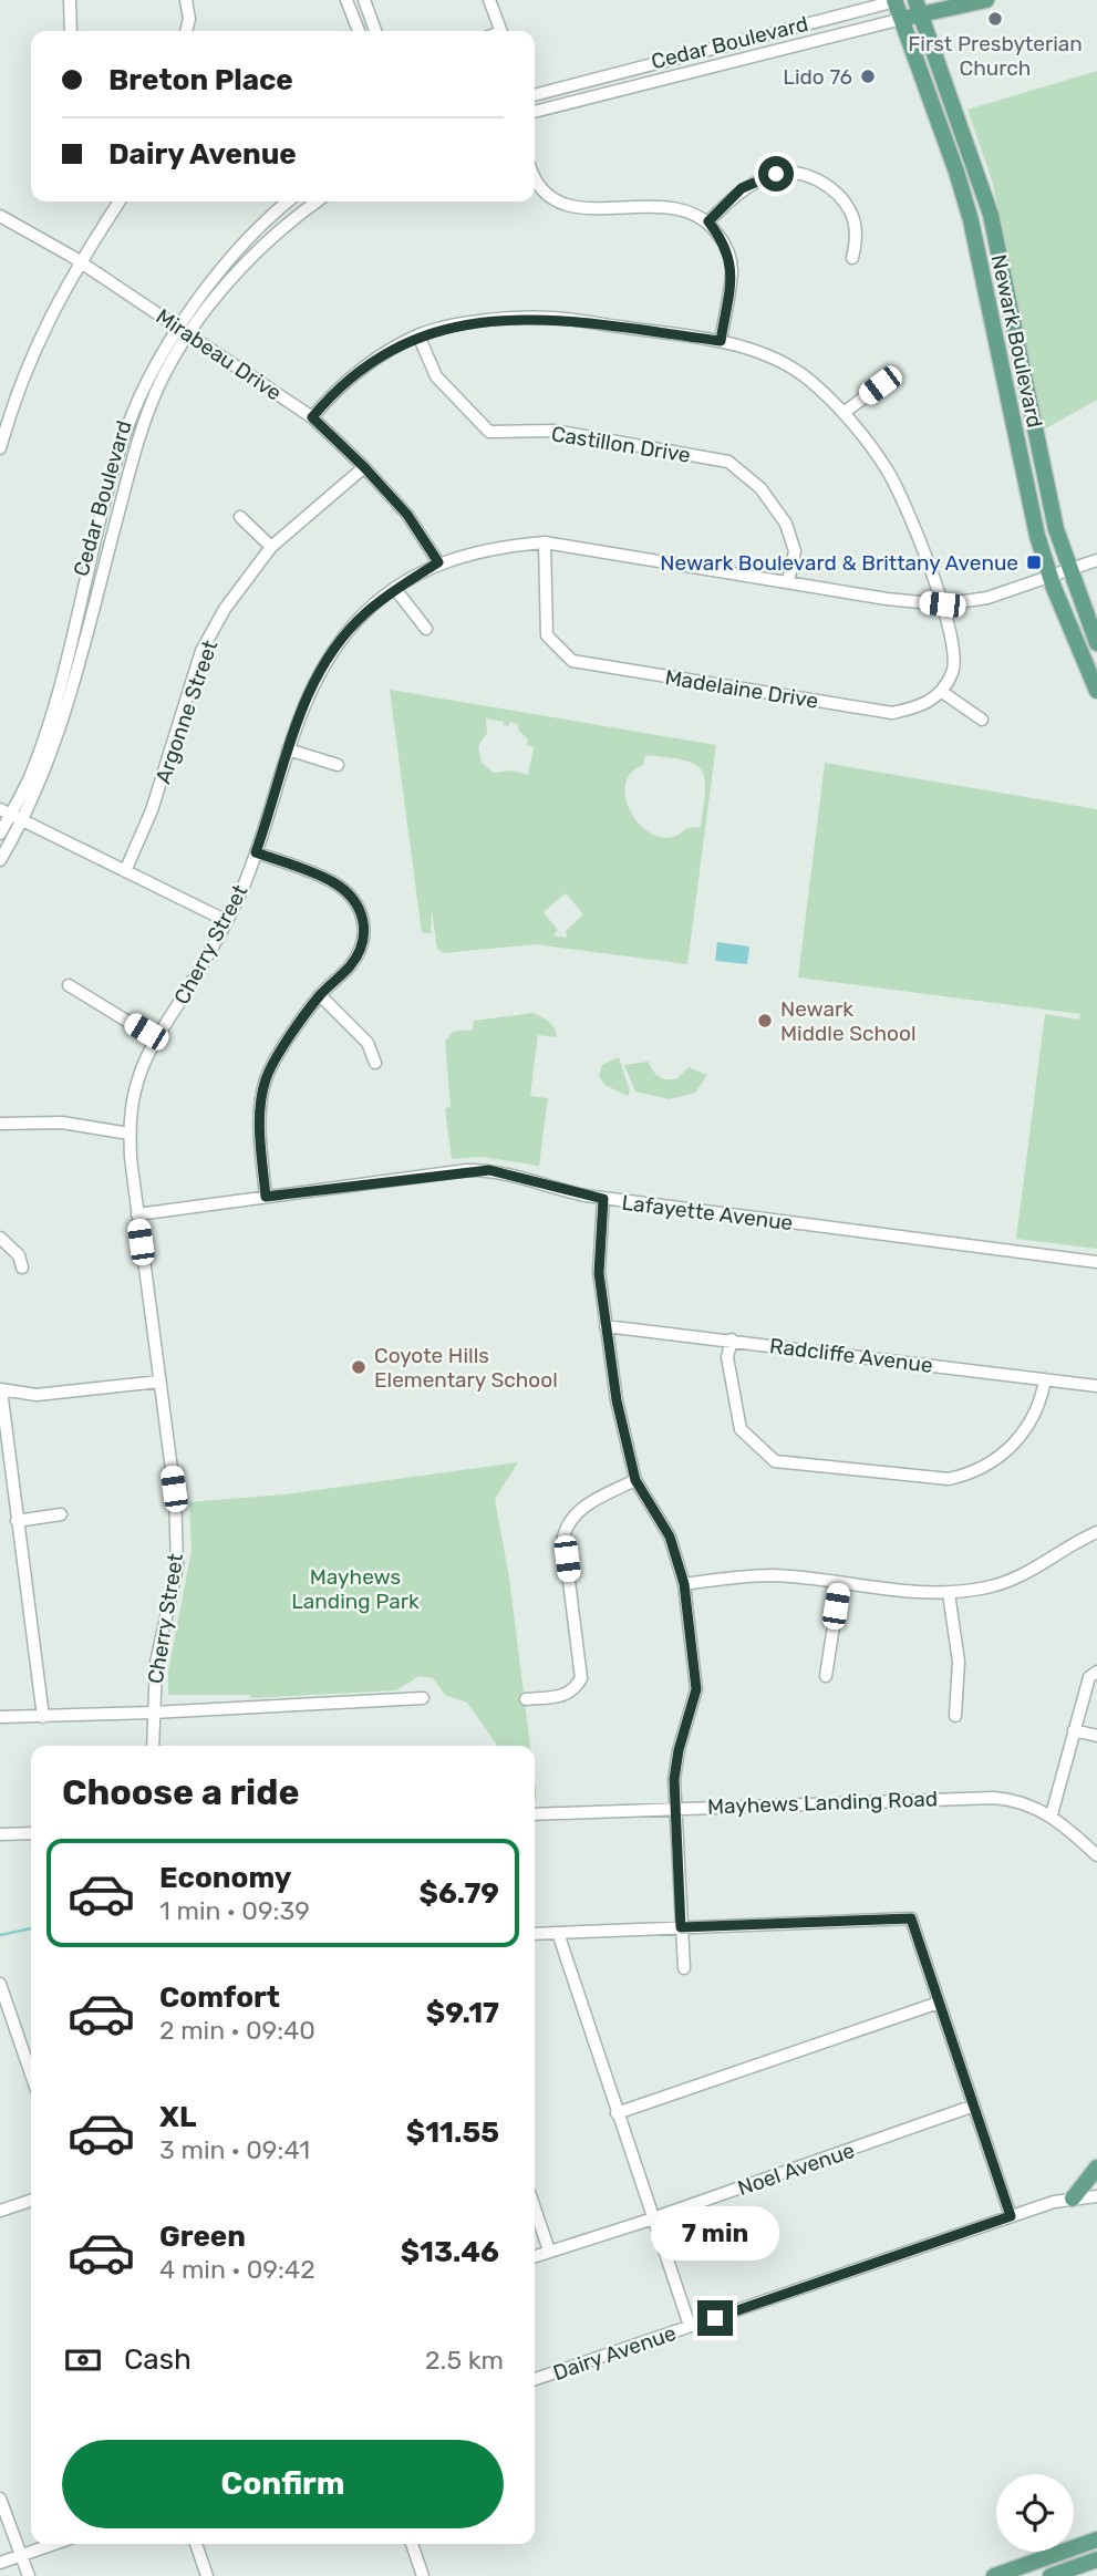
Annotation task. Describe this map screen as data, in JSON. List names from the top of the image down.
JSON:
{
  "streets": {
    "main road": ["Cedar Boulevard", "Newark Boulevard"],
    "street": [
      "Mirabeau Drive",
      "Castillon Drive",
      "Madelaine Drive",
      "Argonne Street",
      "Cherry Street",
      "Lafayette Avenue",
      "Radcliffe Avenue",
      "Mayhews Landing Road",
      "Noel Avenue",
      "Dairy Avenue"
    ]
  },
  "crossings": [
    ["Cedar Boulevard", "Newark Boulevard"],
    ["Cedar Boulevard", "Mirabeau Drive"],
    ["Newark Boulevard", "Cherry Street"],
    ["Mirabeau Drive", "Argonne Street"],
    ["Mirabeau Drive", "Cherry Street"],
    ["Castillon Drive", "Cherry Street"],
    ["Madelaine Drive", "Cherry Street"],
    ["Cherry Street", "Lafayette Avenue"]
  ],
  "parks": ["Mayhews Landing Park"],
  "places": {
    "other": [
      "First Presbyterian Church",
      "Lido 76",
      "Newark Middle School",
      "Coyote Hills Elementary School"
    ],
    "transit": ["Newark Boulevard & Brittany Avenue"]
  },
  "page": {
    "banner": ["Breton Place", "Dairy Avenue"],
    "heading": "Choose a ride",
    "list": [
      {
        "name": "Economy",
        "note": "1 min · 09:39",
        "value": "$6.79"
      },
      {
        "name": "Comfort",
        "note": "2 min · 09:40",
        "value": "$9.17"
      },
      {
        "name": "XL",
        "note": "3 min · 09:41",
        "value": "$11.55"
      },
      {
        "name": "Green",
        "note": "4 min · 09:42",
        "value": "$13.46"
      }
    ],
    "bubble": "7 min",
    "pay": ["Cash", "2.5 km"],
    "buttons": "Confirm"
  }
}
